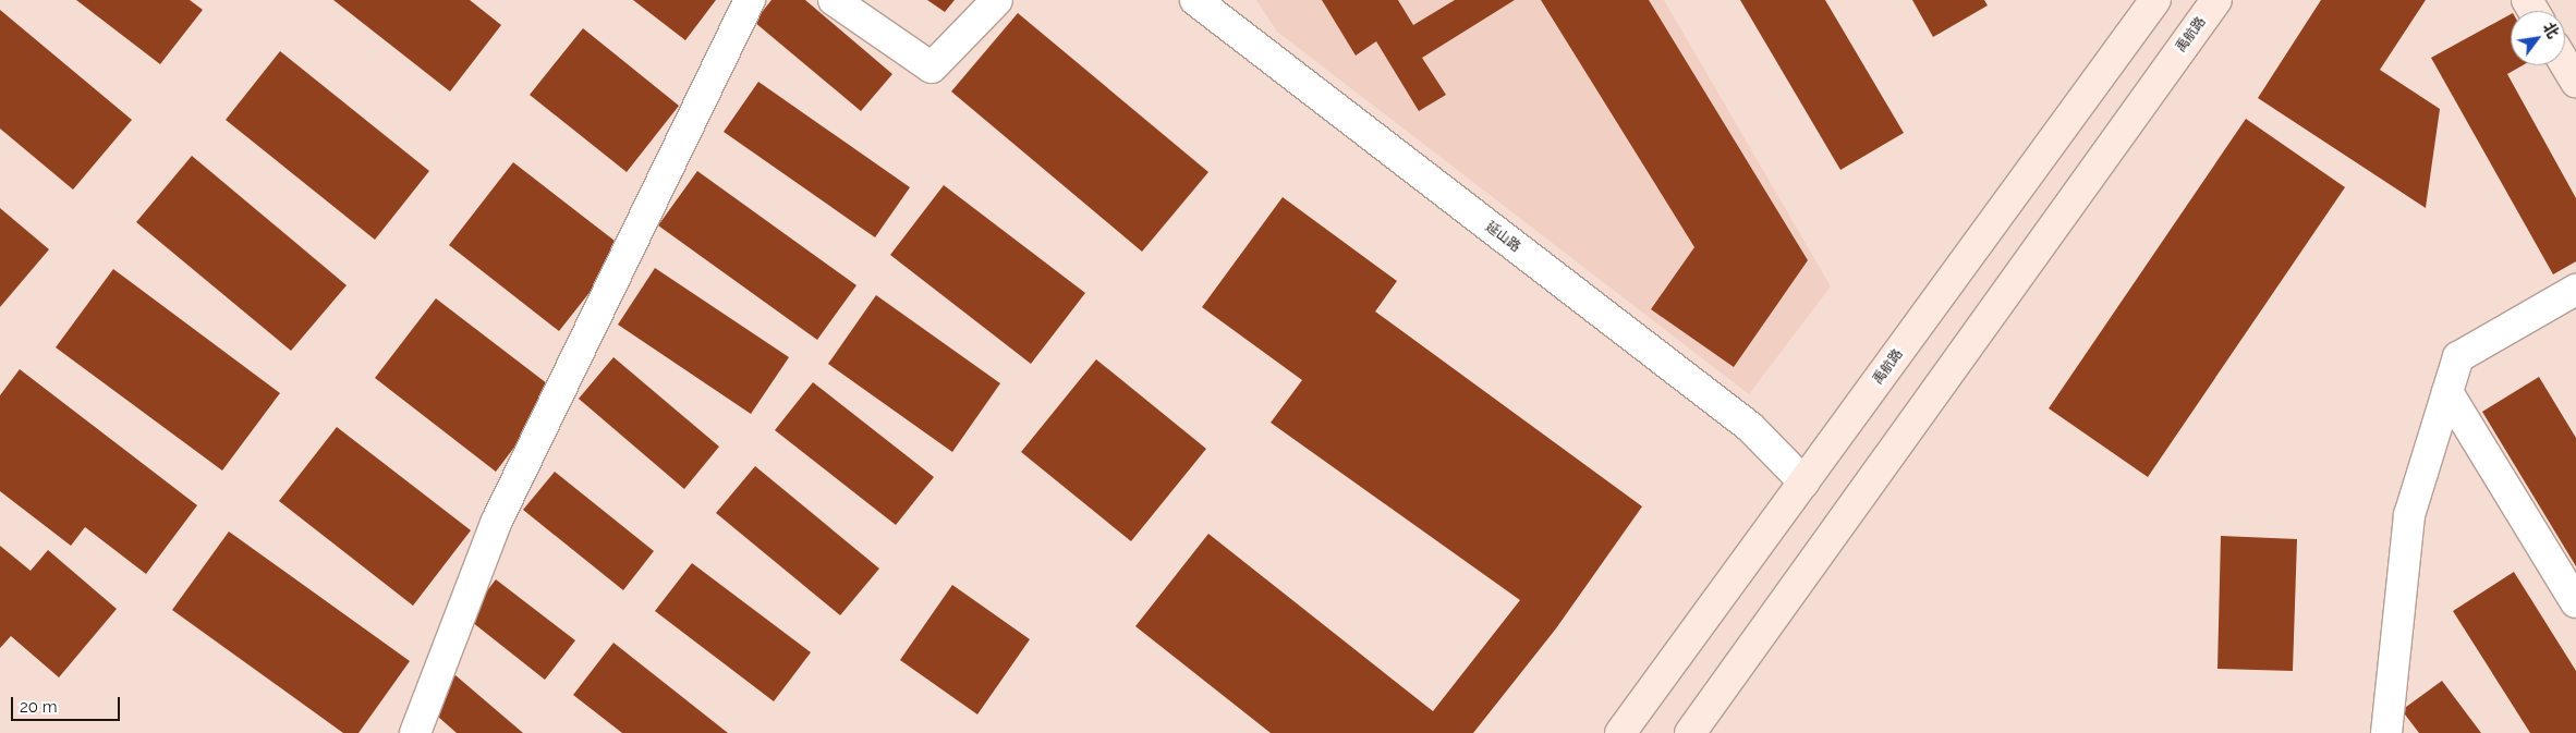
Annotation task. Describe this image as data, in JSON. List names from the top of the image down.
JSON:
{
  "streets": {
    "main road": ["禹航路"],
    "street": ["延山路"]
  },
  "crossings": [
    ["禹航路", "延山路"]
  ],
  "scale_bar": "20 m",
  "north": "top right"
}
